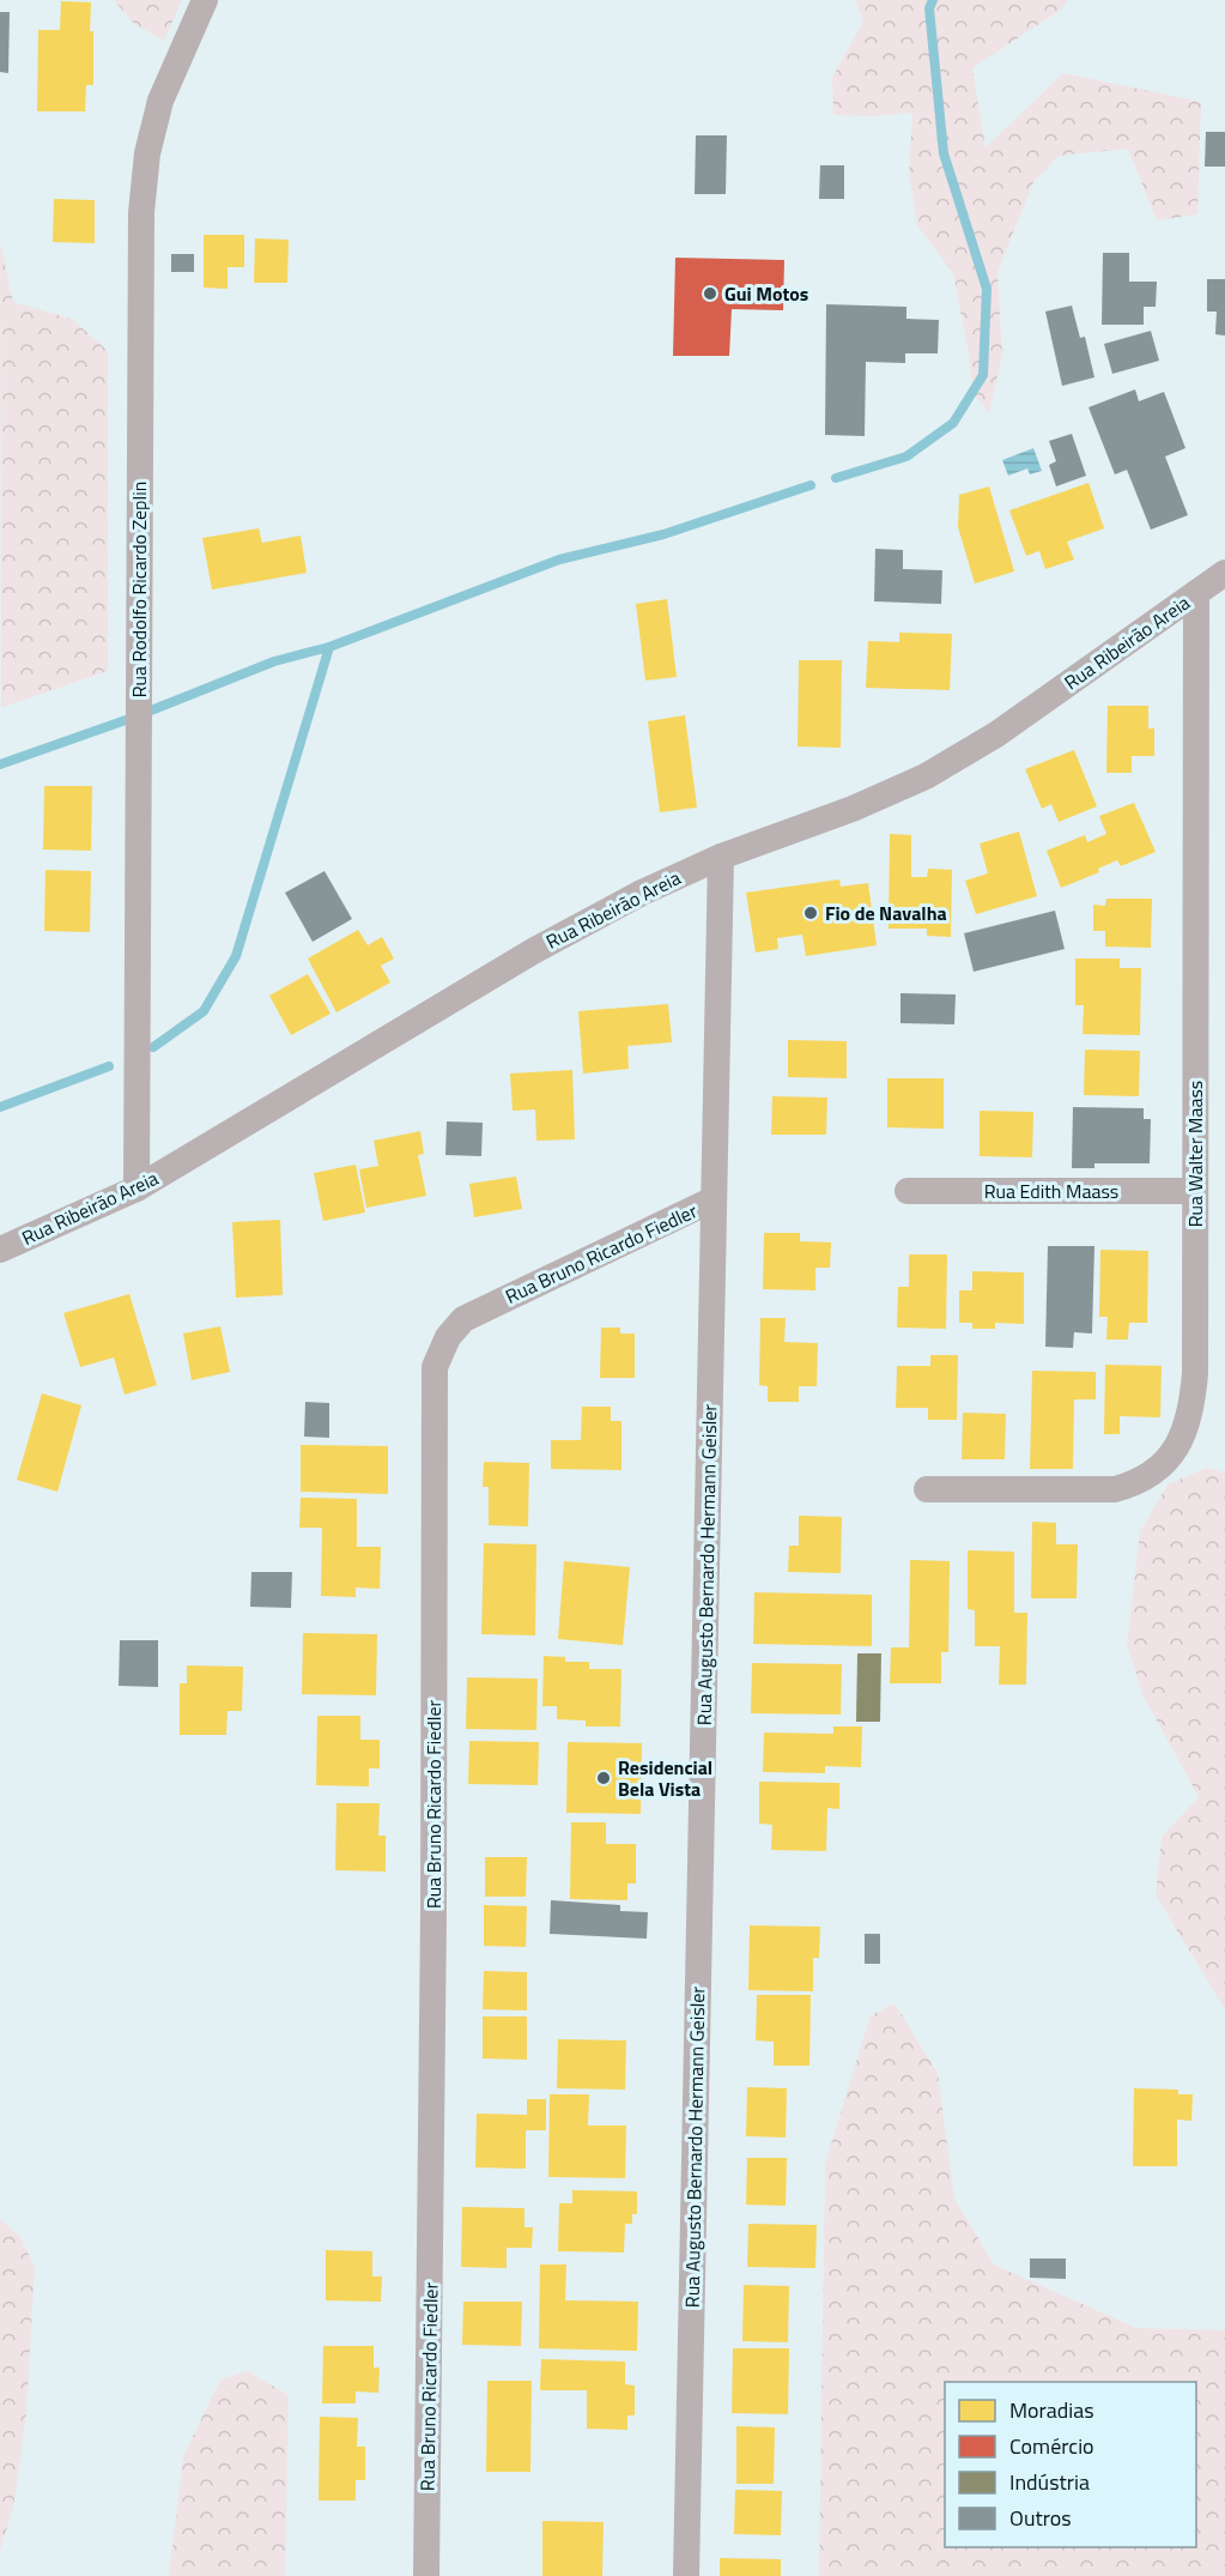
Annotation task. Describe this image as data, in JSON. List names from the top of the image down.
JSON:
{
  "streets": {
    "street": [
      "Rua Rodolfo Ricardo Zeplin",
      "Rua Ribeirão Areia",
      "Rua Walter Maass",
      "Rua Edith Maass",
      "Rua Bruno Ricardo Fiedler",
      "Rua Augusto Bernardo Hermann Geisler"
    ]
  },
  "crossings": [
    ["Rua Rodolfo Ricardo Zeplin", "Rua Ribeirão Areia"],
    ["Rua Ribeirão Areia", "Rua Walter Maass"],
    ["Rua Ribeirão Areia", "Rua Augusto Bernardo Hermann Geisler"],
    ["Rua Walter Maass", "Rua Edith Maass"],
    ["Rua Bruno Ricardo Fiedler", "Rua Augusto Bernardo Hermann Geisler"]
  ],
  "places": ["Gui Motos", "Fio de Navalha", "Residencial Bela Vista"],
  "legend": [
    "Moradias",
    "Comércio",
    "Indústria",
    "Outros"
  ]
}
